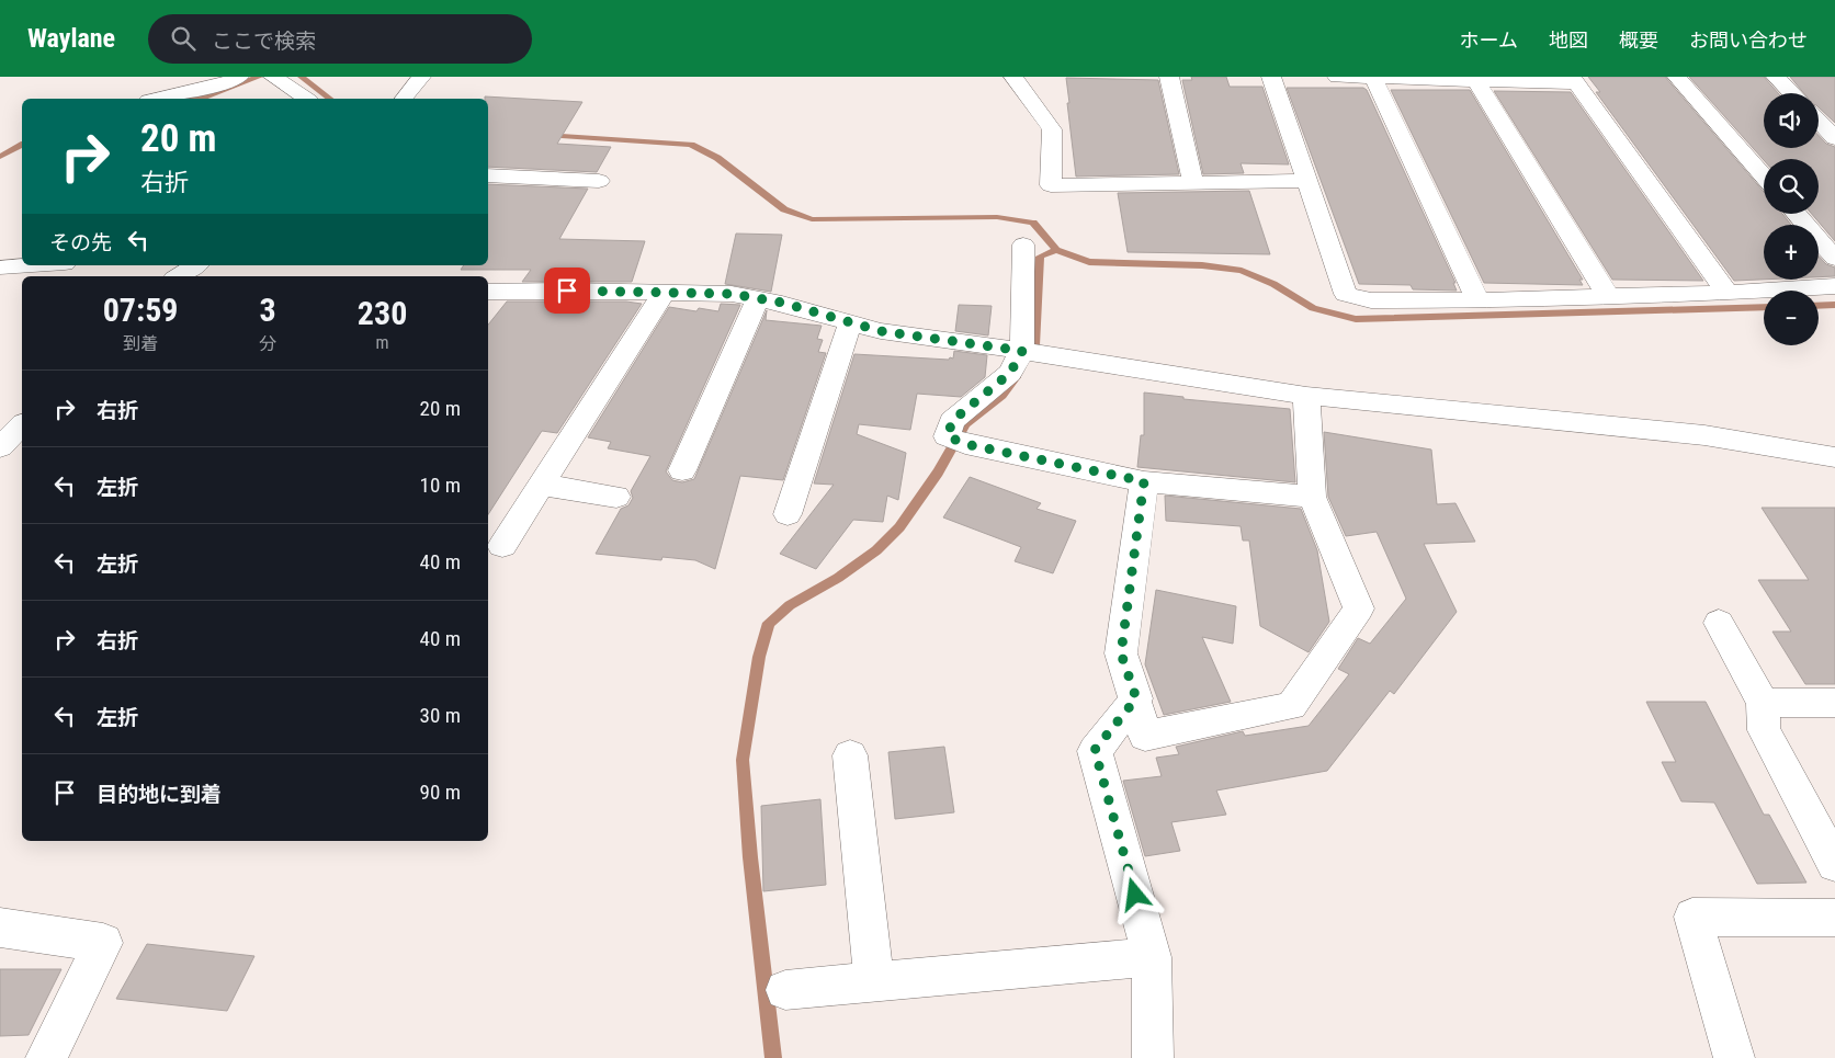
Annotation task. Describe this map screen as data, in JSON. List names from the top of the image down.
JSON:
{
  "page": {
    "header": "Waylane",
    "search": "ここで検索",
    "nav": [
      "ホーム",
      "地図",
      "概要",
      "お問い合わせ"
    ],
    "map_buttons": ["+", "−"],
    "turn": ["20 m", "右折"],
    "then": "その先",
    "eta": [
      "07:59",
      "到着",
      "3",
      "分",
      "230",
      "m"
    ],
    "list": [
      {
        "name": "右折",
        "value": "20 m"
      },
      {
        "name": "左折",
        "value": "10 m"
      },
      {
        "name": "左折",
        "value": "40 m"
      },
      {
        "name": "右折",
        "value": "40 m"
      },
      {
        "name": "左折",
        "value": "30 m"
      },
      {
        "name": "目的地に到着",
        "value": "90 m"
      }
    ]
  }
}
